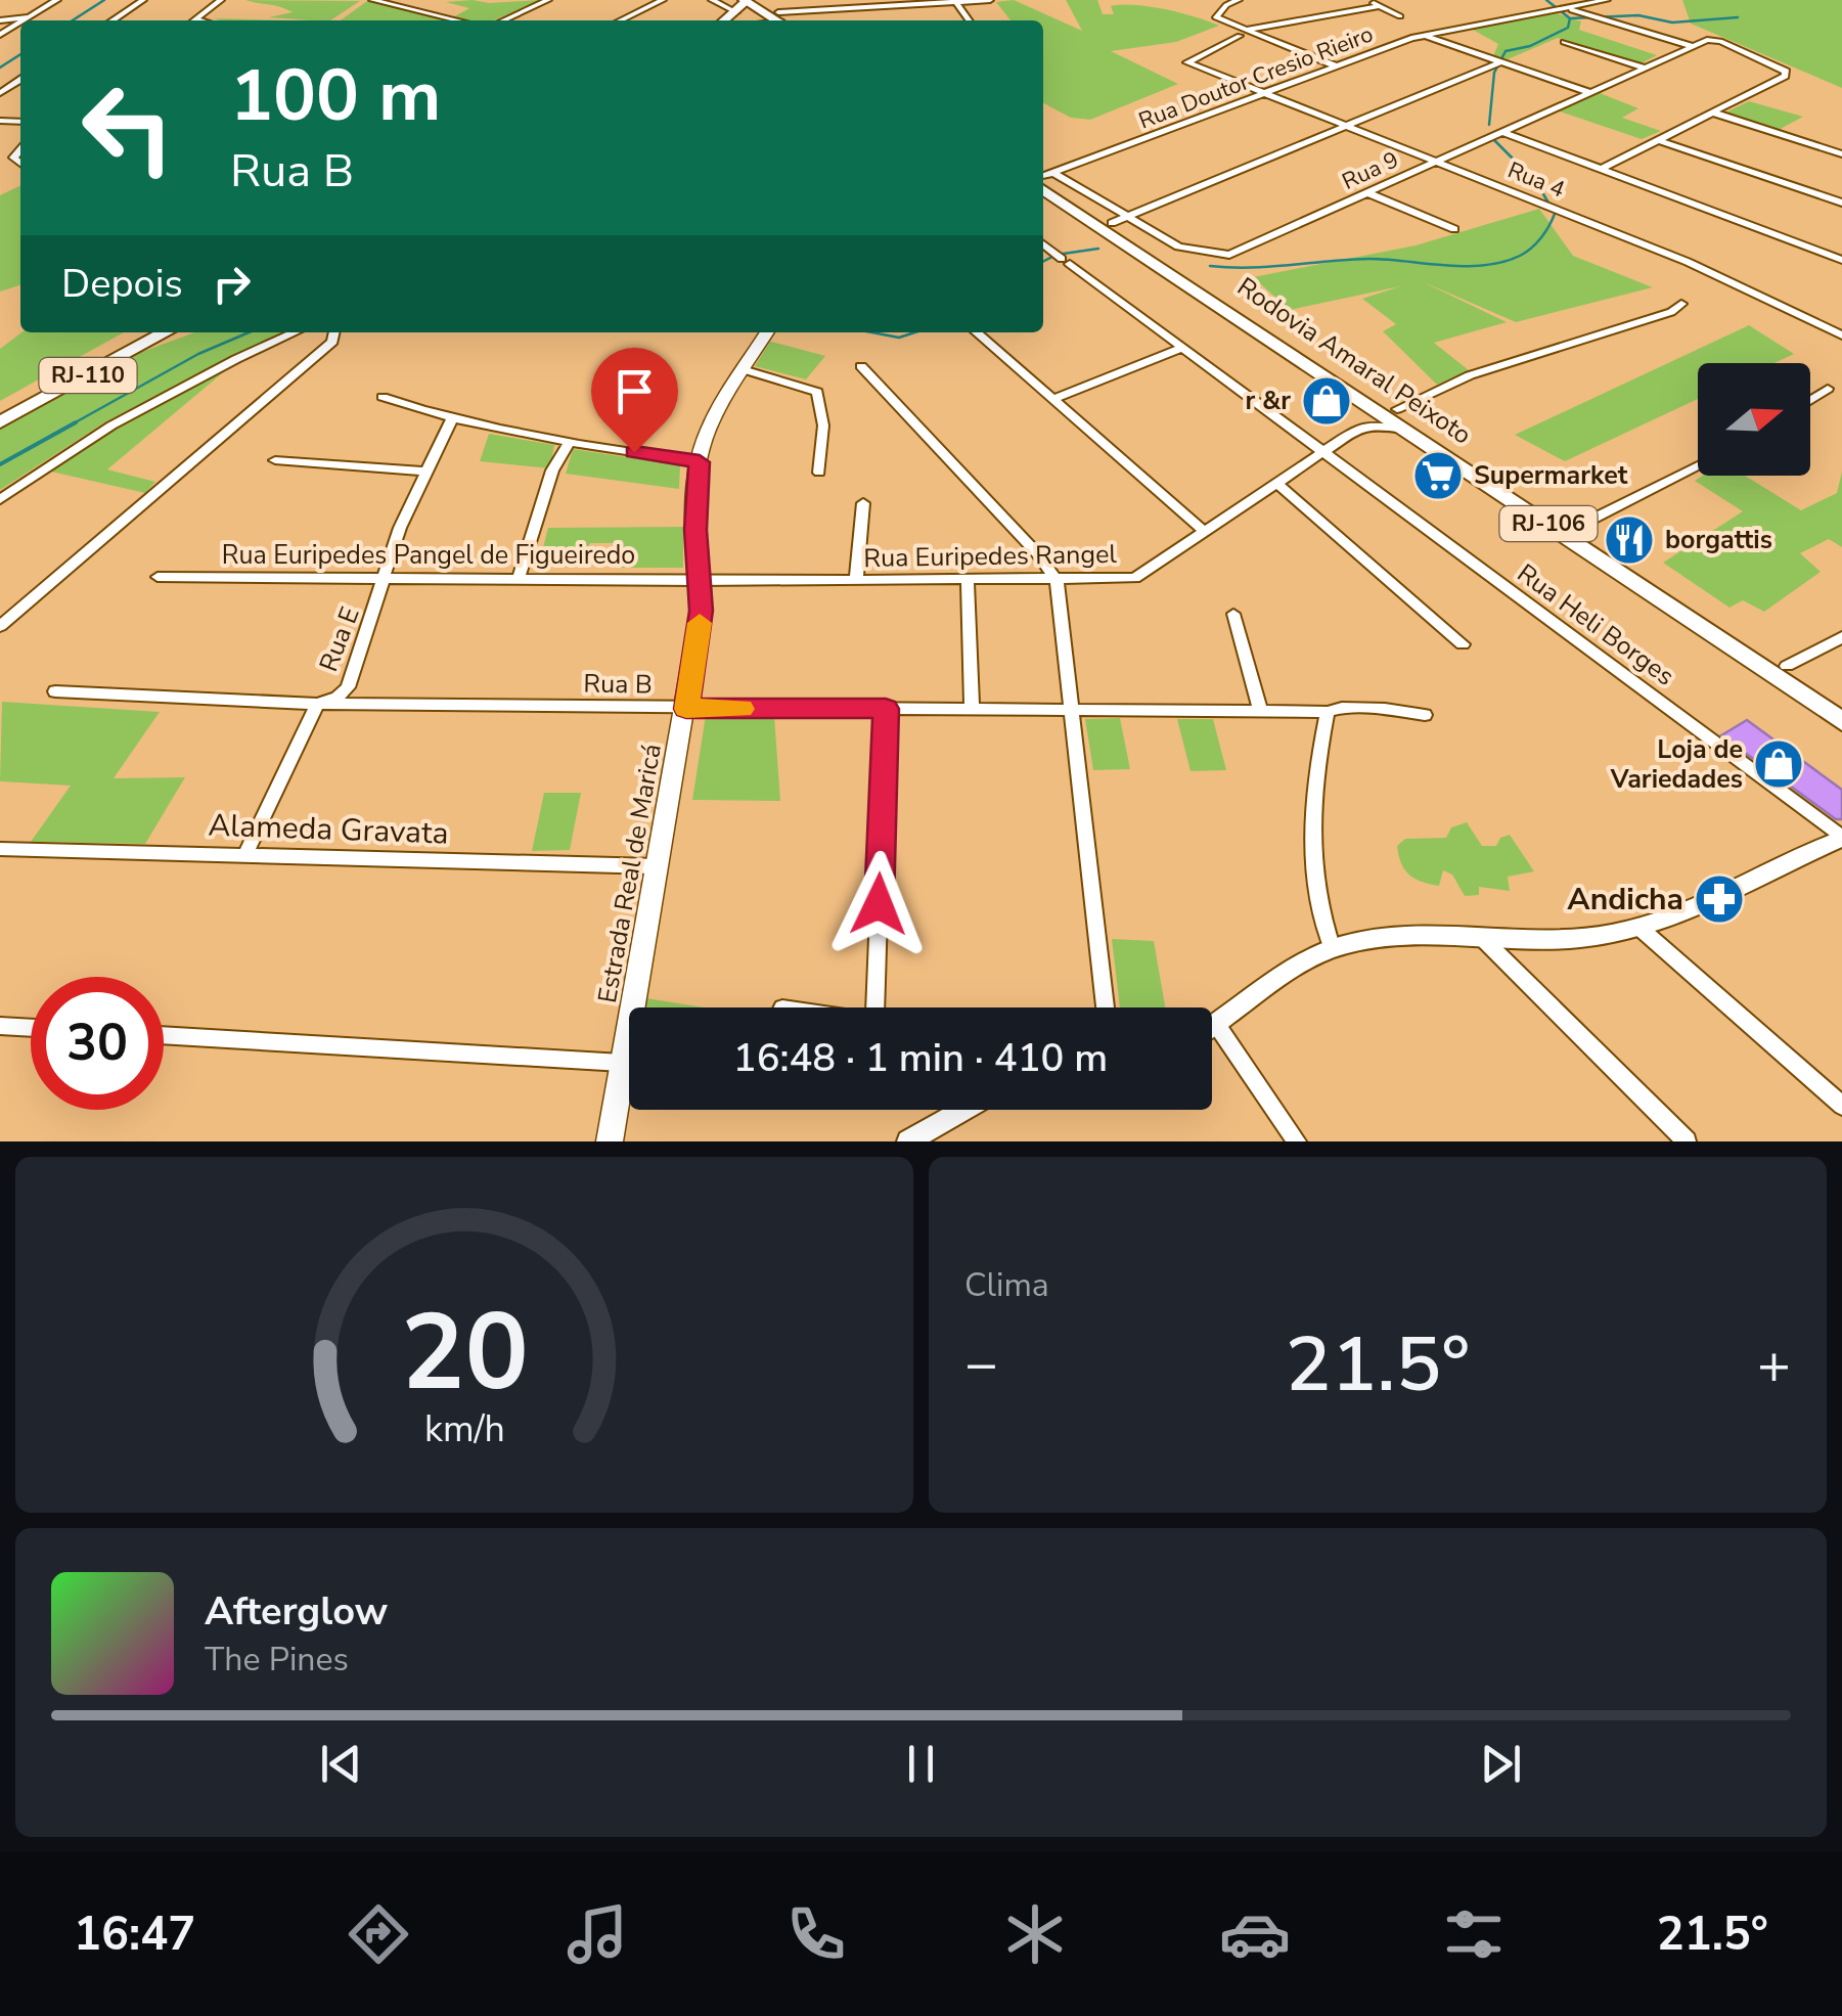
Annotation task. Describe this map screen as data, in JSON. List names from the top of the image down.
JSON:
{
  "streets": {
    "main road": [
      "Rodovia Amaral Peixoto",
      "RJ-110",
      "RJ-106",
      "Estrada Real de Maricá"
    ],
    "street": [
      "Rua Doutor Cresio Rieiro",
      "Rua 9",
      "Rua 4",
      "Rua Euripedes Pangel de Figueiredo",
      "Rua Euripedes Rangel",
      "Rua Heli Borges",
      "Rua E",
      "Rua B",
      "Alameda Gravata"
    ]
  },
  "crossings": [
    ["Rua Doutor Cresio Rieiro", "Rua 4"],
    ["Rua Doutor Cresio Rieiro", "Rodovia Amaral Peixoto"],
    ["Rua 9", "Rua 4"],
    ["Rua 9", "Rodovia Amaral Peixoto"],
    ["Rua Euripedes Pangel de Figueiredo", "Rua Euripedes Rangel"],
    ["Rua Euripedes Pangel de Figueiredo", "Rua E"],
    ["Rua Euripedes Pangel de Figueiredo", "Estrada Real de Maricá"],
    ["Rua Euripedes Rangel", "Rua Heli Borges"],
    ["Rua Euripedes Rangel", "Estrada Real de Maricá"],
    ["Rua E", "Rua B"],
    ["Rua E", "Alameda Gravata"],
    ["Rua B", "Estrada Real de Maricá"],
    ["Alameda Gravata", "Estrada Real de Maricá"]
  ],
  "places": {
    "shop": ["r &r", "Loja de Variedades"],
    "supermarket": ["Supermarket"],
    "restaurant": ["borgattis"],
    "pharmacy": ["Andicha"]
  },
  "north": "right",
  "page": {
    "turn": ["100 m", "Rua B"],
    "then": "Depois",
    "limit": "30",
    "trip": "16:48 · 1 min · 410 m",
    "tile": "Clima",
    "heat": ["−", "21.5°", "+"],
    "song": ["Afterglow", "The Pines"],
    "tabs": ["16:47", "21.5°"],
    "gauge": ["20", "km/h"]
  }
}
